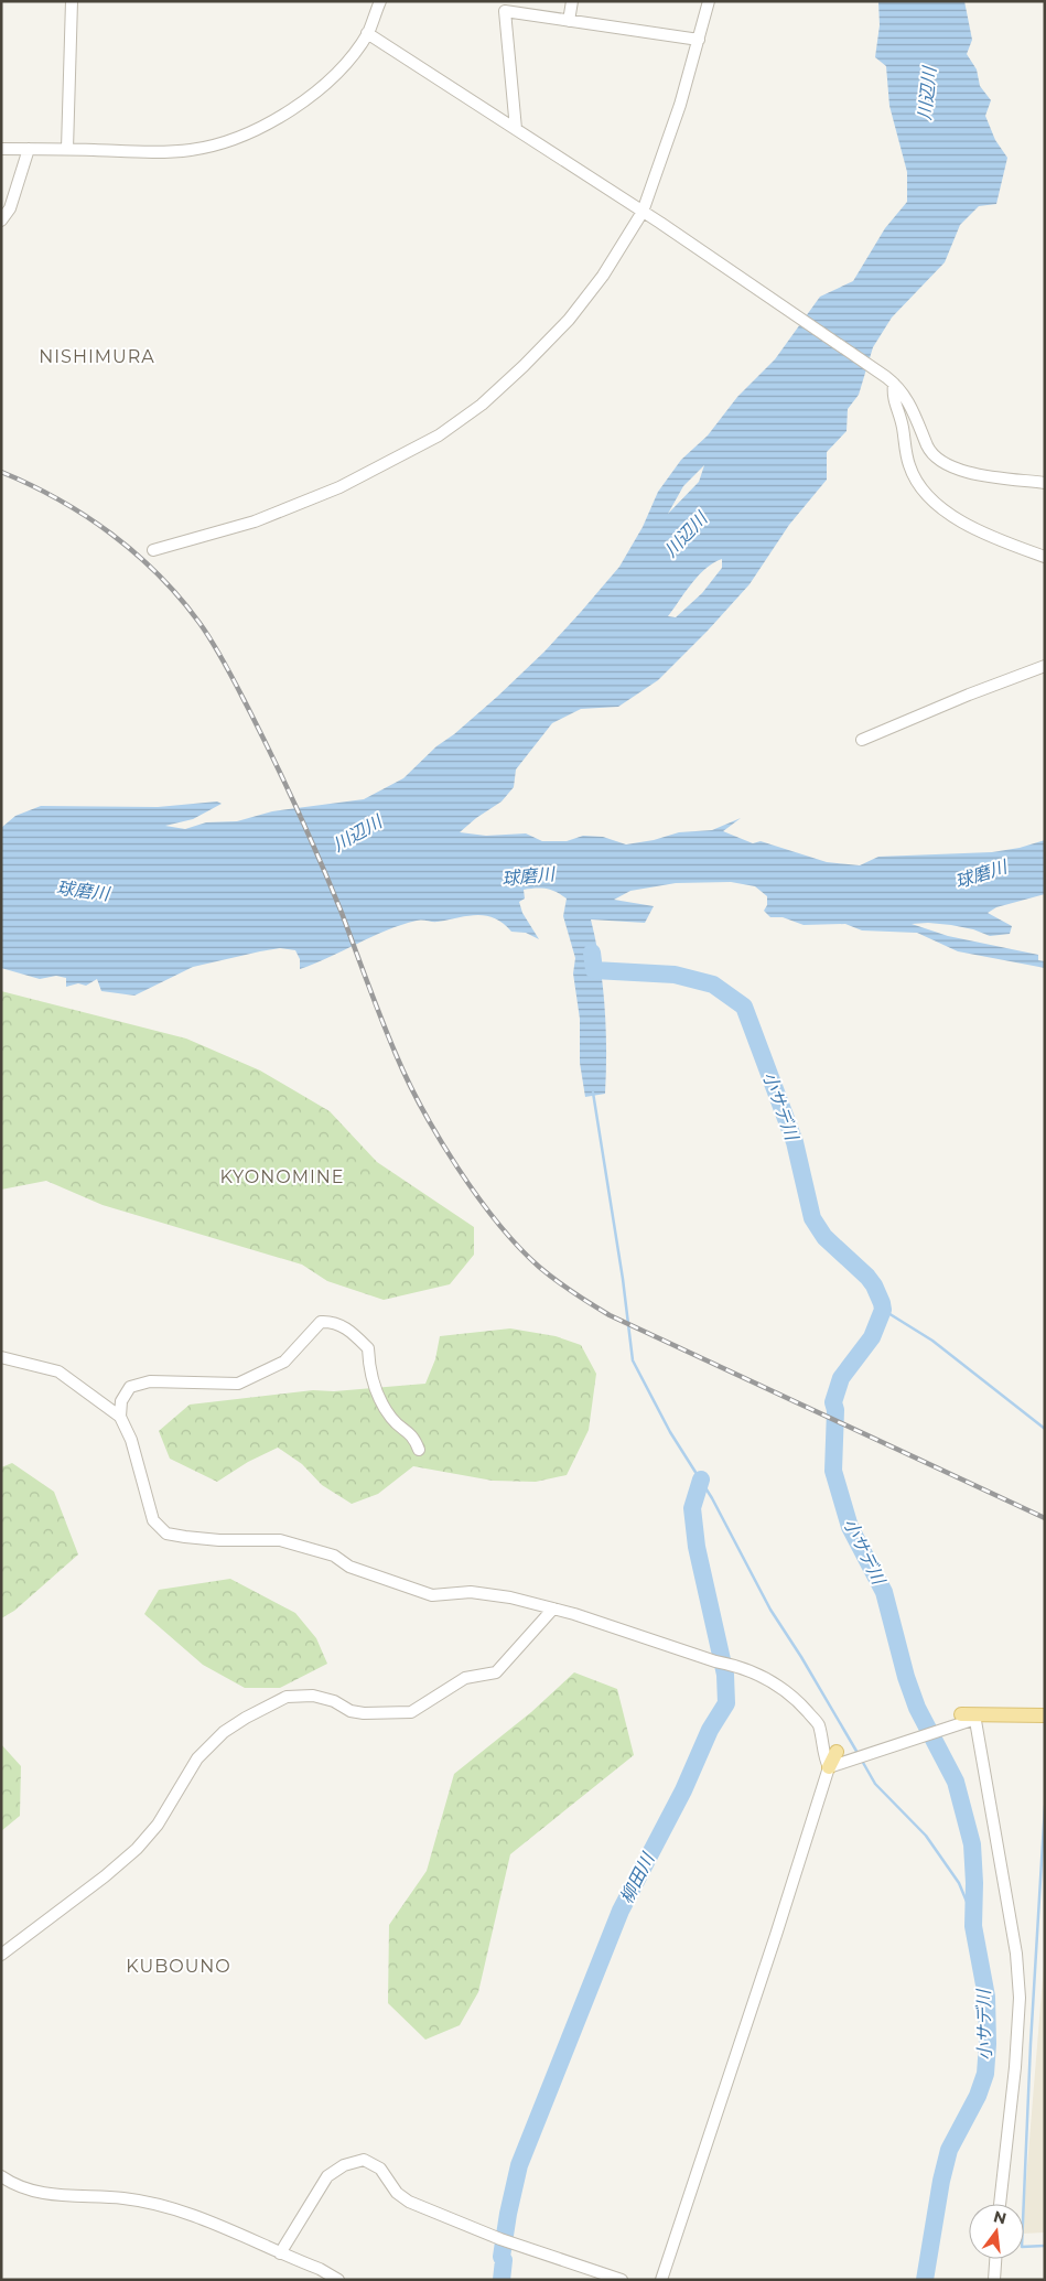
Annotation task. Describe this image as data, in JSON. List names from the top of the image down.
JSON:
{
  "districts": ["NISHIMURA", "KYONOMINE", "KUBOUNO"],
  "water": [
    "川辺川",
    "球磨川",
    "小サデ川",
    "柳田川"
  ],
  "north": "top"
}
